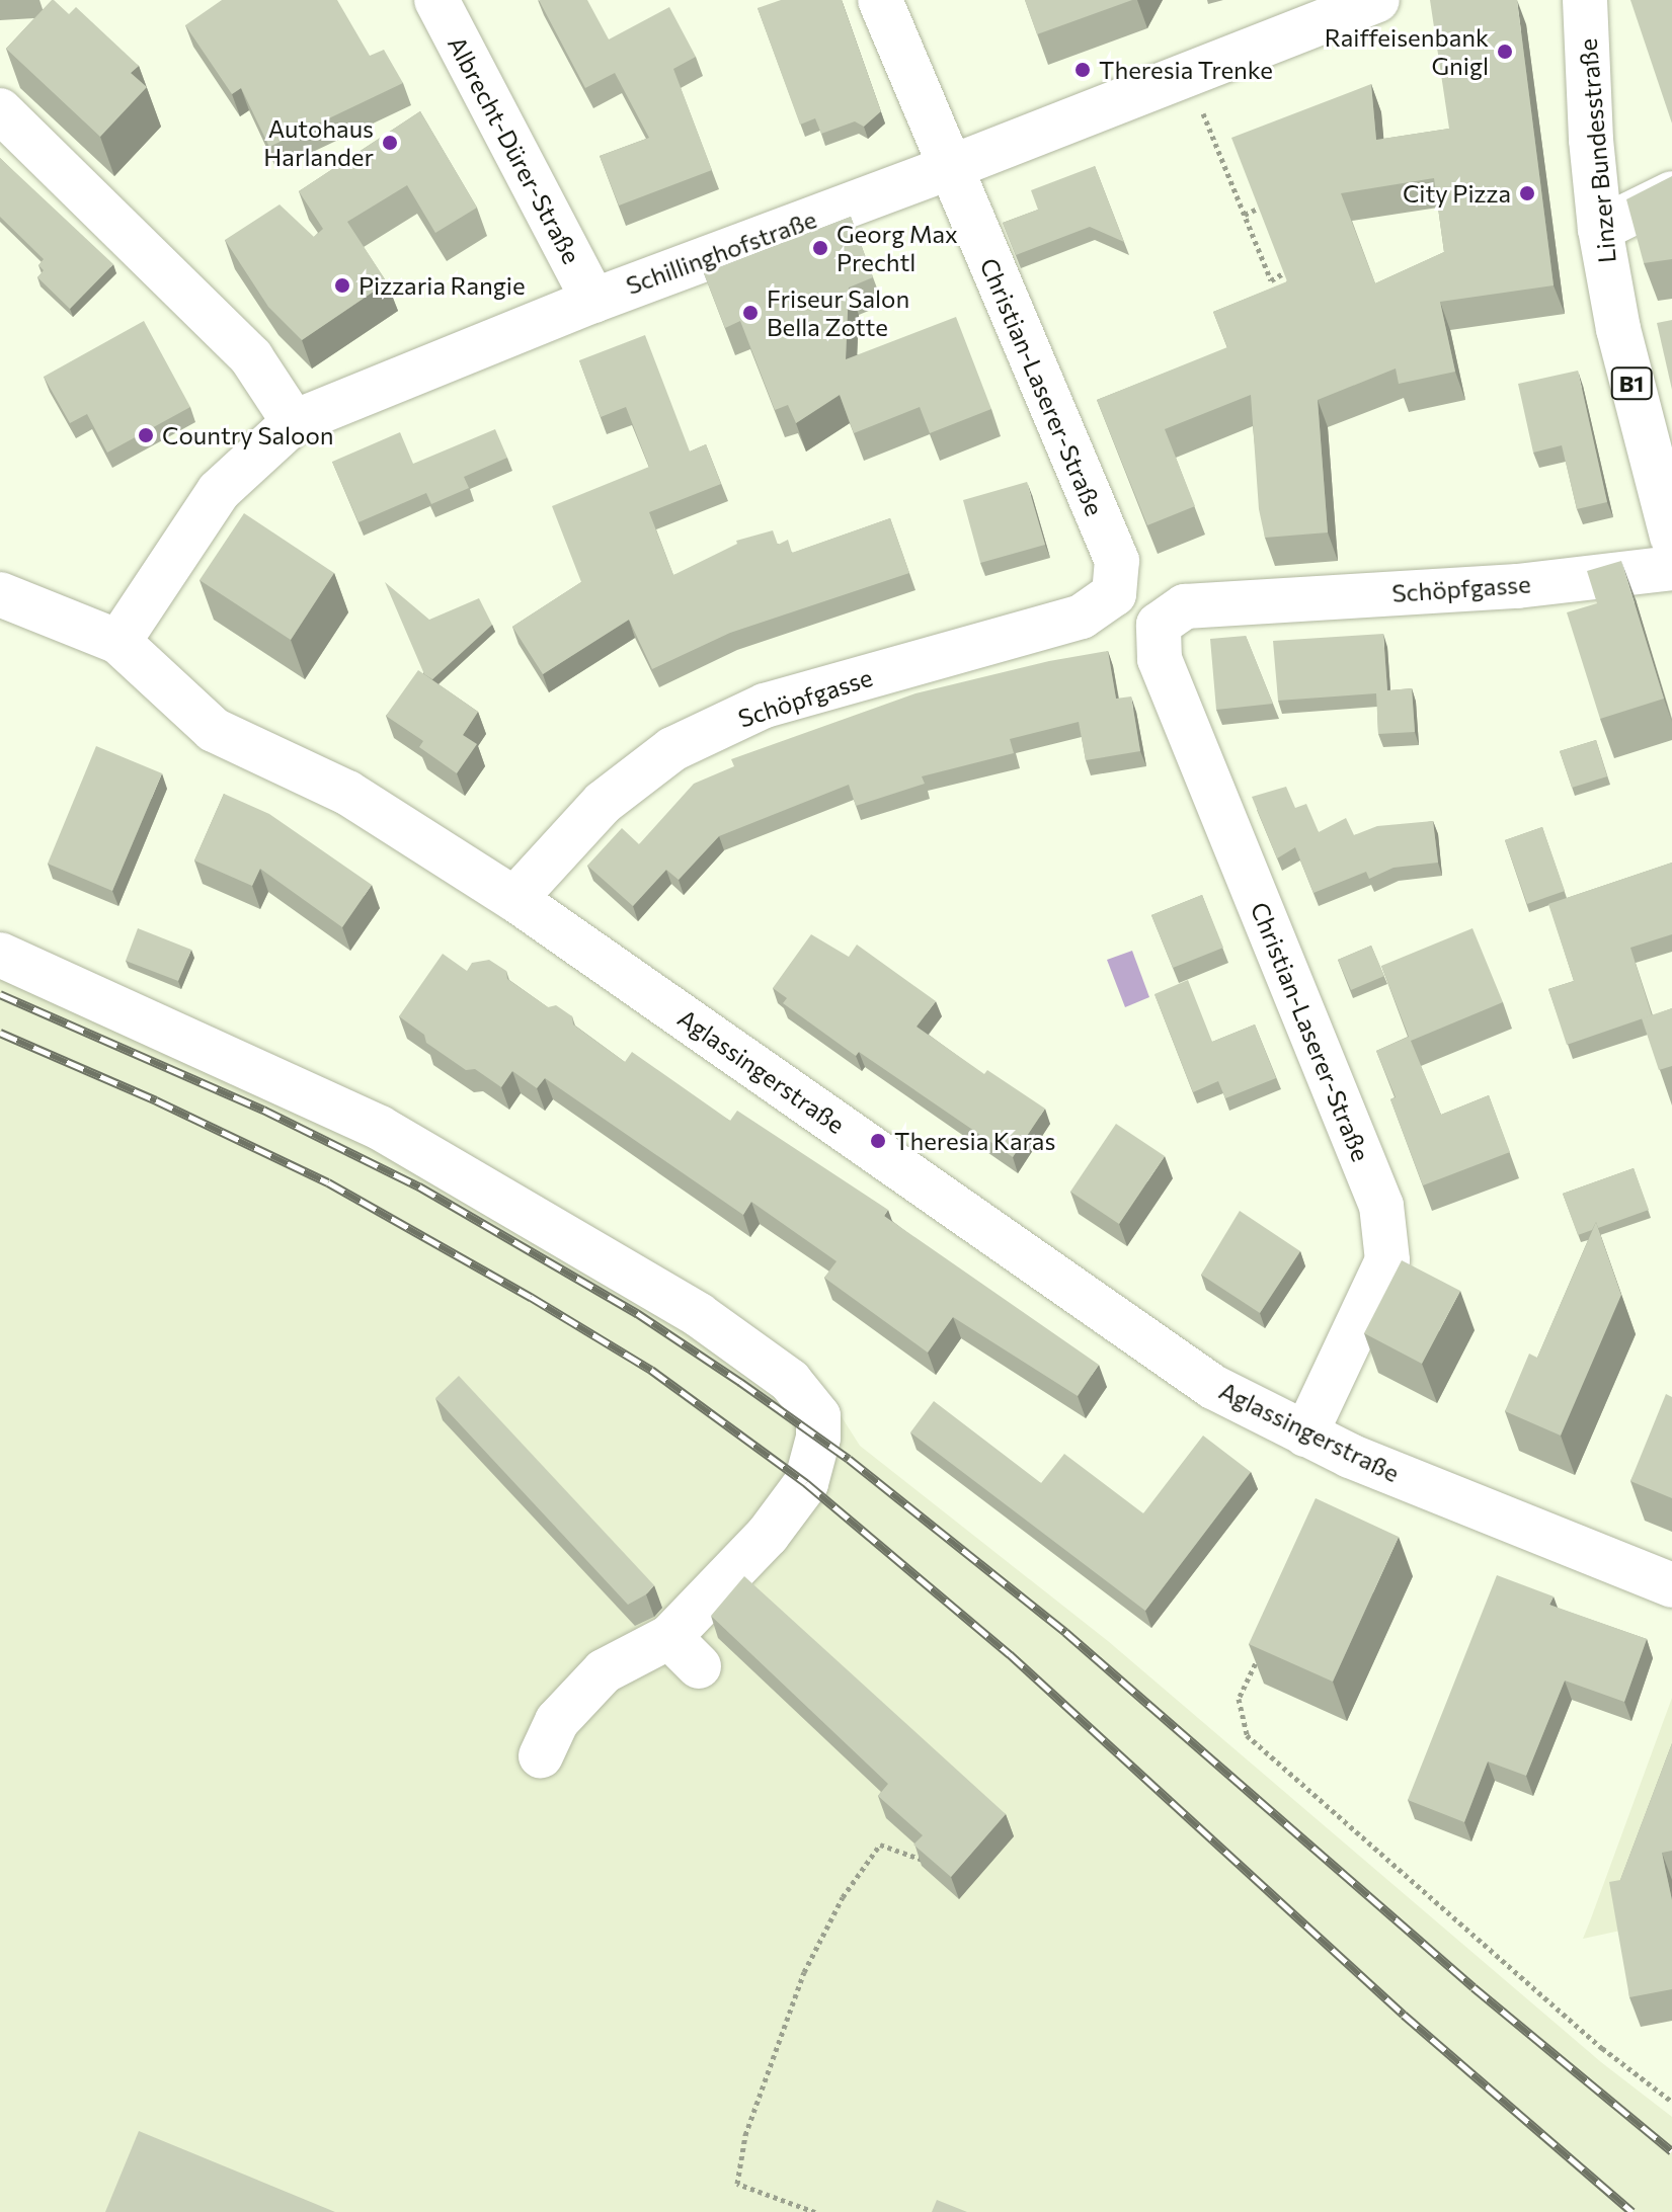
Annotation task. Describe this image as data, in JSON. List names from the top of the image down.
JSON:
{
  "streets": {
    "street": [
      "Albrecht-Dürer-Straße",
      "Linzer Bundesstraße",
      "Schillinghofstraße",
      "B1",
      "Christian-Laserer-Straße",
      "Schöpfgasse",
      "Aglassingerstraße"
    ]
  },
  "crossings": [
    ["Albrecht-Dürer-Straße", "Schillinghofstraße"],
    ["Schillinghofstraße", "Christian-Laserer-Straße"],
    ["Schillinghofstraße", "Aglassingerstraße"],
    ["Christian-Laserer-Straße", "Schöpfgasse"],
    ["Christian-Laserer-Straße", "Aglassingerstraße"],
    ["Schöpfgasse", "Aglassingerstraße"]
  ],
  "places": [
    "Raiffeisenbank Gnigl",
    "Theresia Trenke",
    "Autohaus Harlander",
    "City Pizza",
    "Georg Max Prechtl",
    "Pizzaria Rangie",
    "Friseur Salon Bella Zotte",
    "Country Saloon",
    "Theresia Karas"
  ]
}
